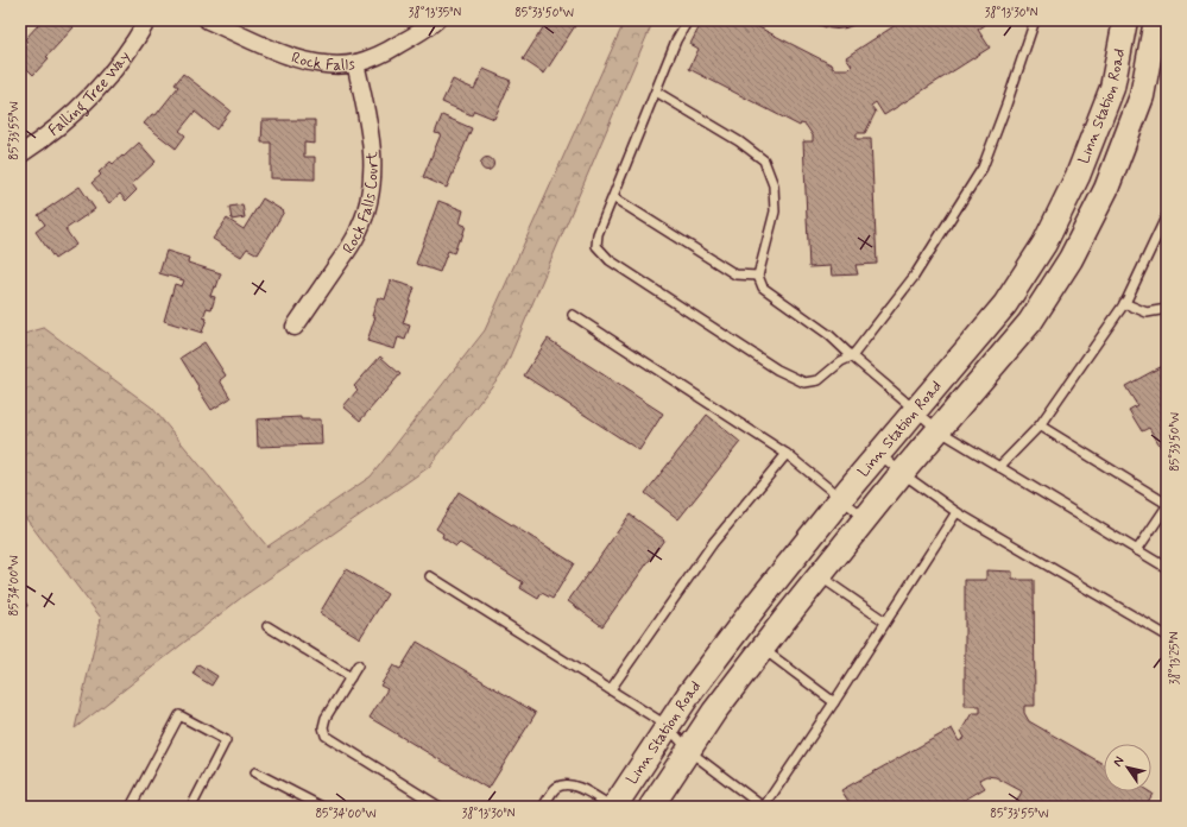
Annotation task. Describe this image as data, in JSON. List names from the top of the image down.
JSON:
{
  "streets": {
    "street": [
      "Rock Falls",
      "Falling Tree Way",
      "Linn Station Road",
      "Rock Falls Court"
    ]
  },
  "crossings": [
    ["Rock Falls", "Rock Falls Court"]
  ],
  "north": "top left",
  "coordinates": [
    "38°13'35\"N",
    "85°33'50\"W",
    "38°13'30\"N",
    "85°33'55\"W",
    "85°34'00\"W",
    "38°13'25\"N"
  ]
}
